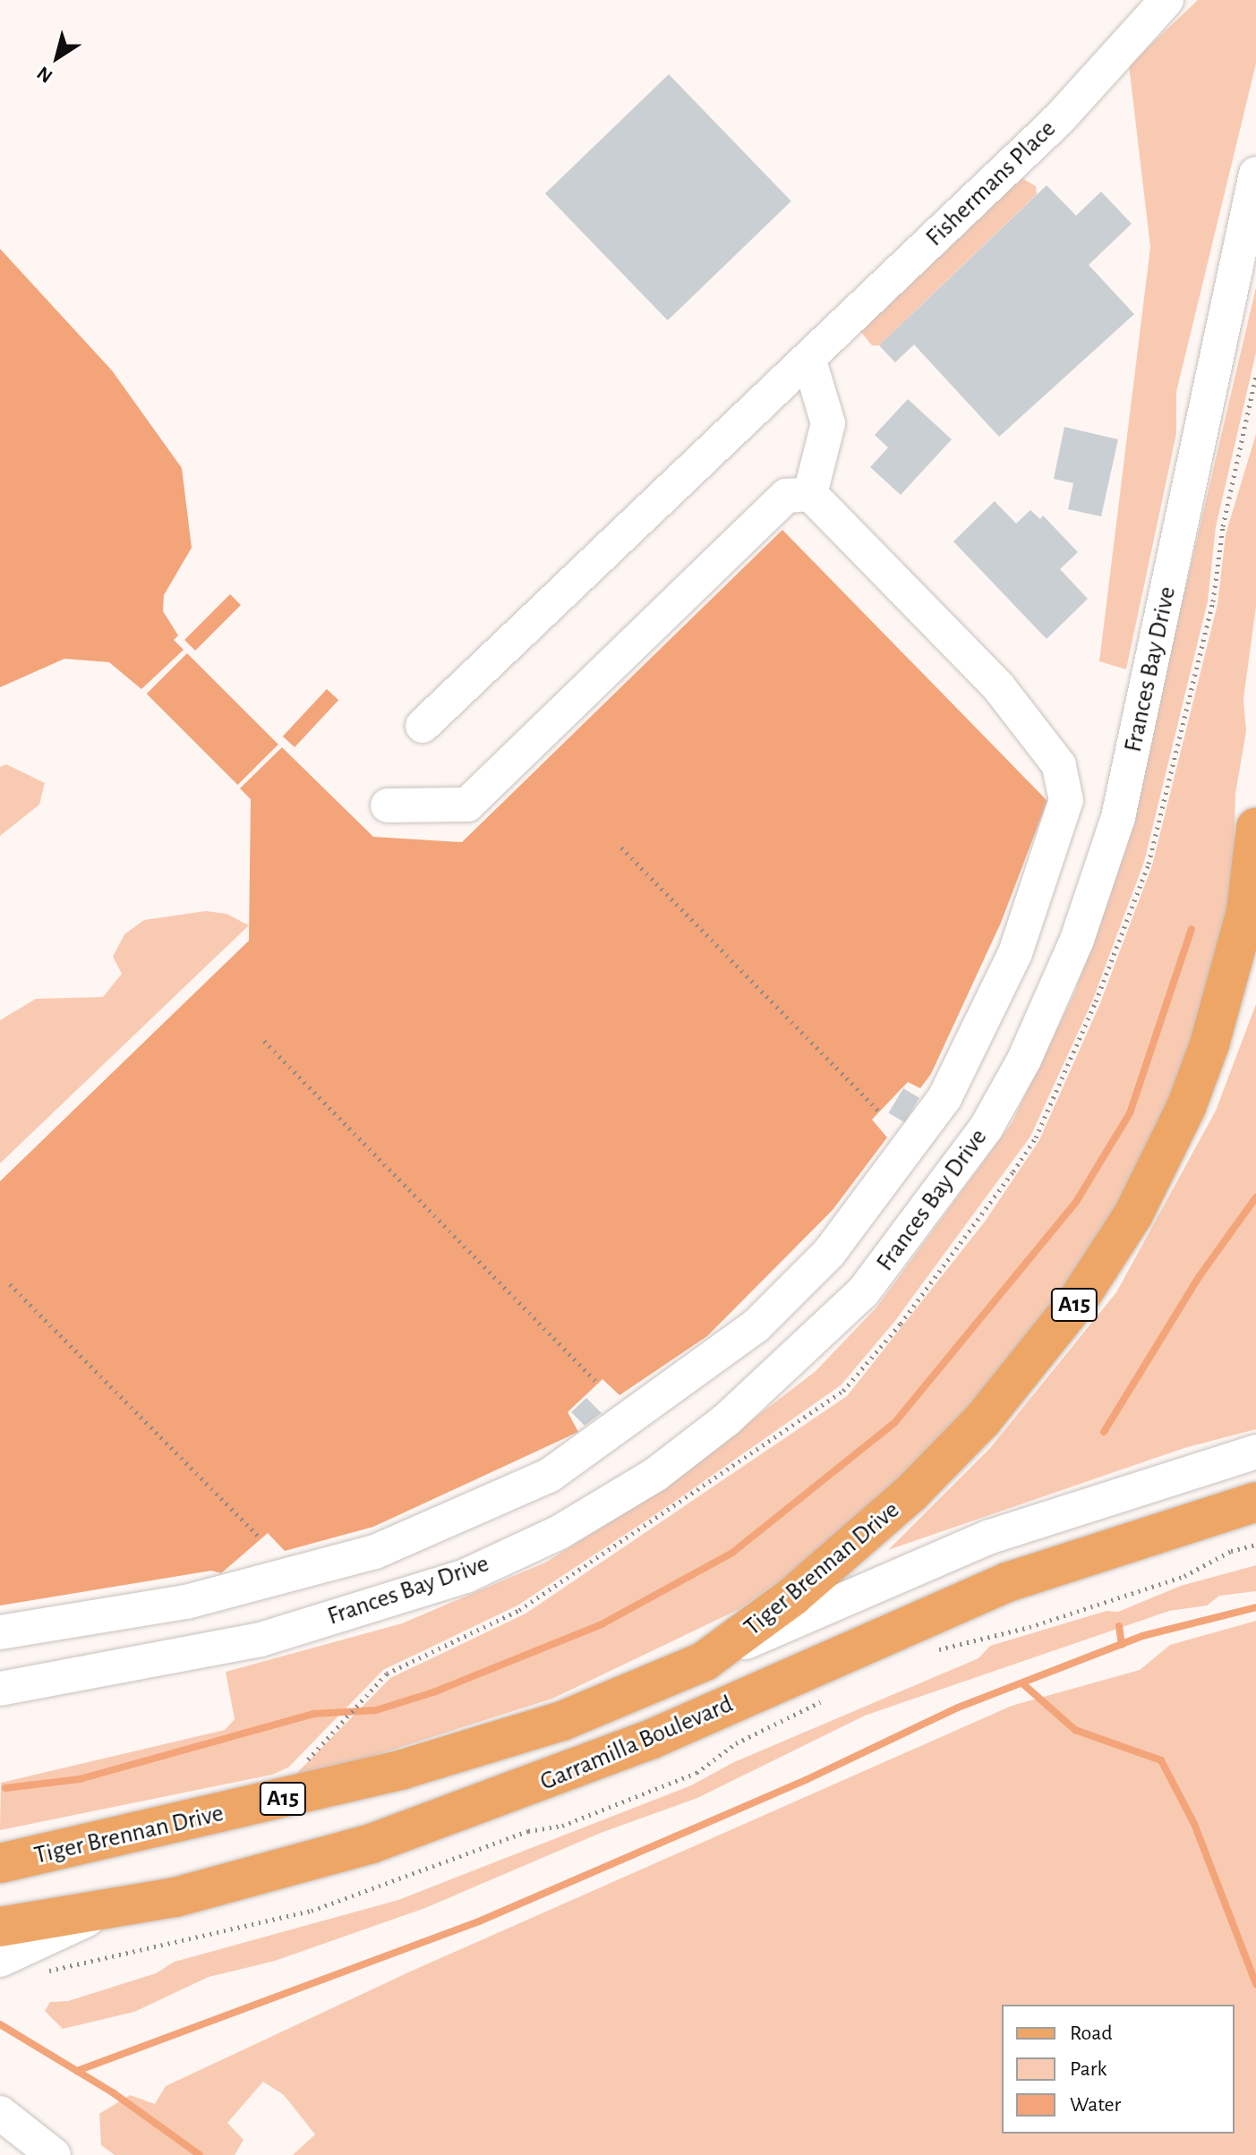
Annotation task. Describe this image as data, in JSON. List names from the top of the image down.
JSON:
{
  "streets": {
    "main road": ["A15", "Tiger Brennan Drive", "Garramilla Boulevard"],
    "street": ["Fishermans Place", "Frances Bay Drive"]
  },
  "crossings": [
    ["Tiger Brennan Drive", "Garramilla Boulevard"]
  ],
  "legend": ["Road", "Park", "Water"],
  "north": "bottom left"
}
